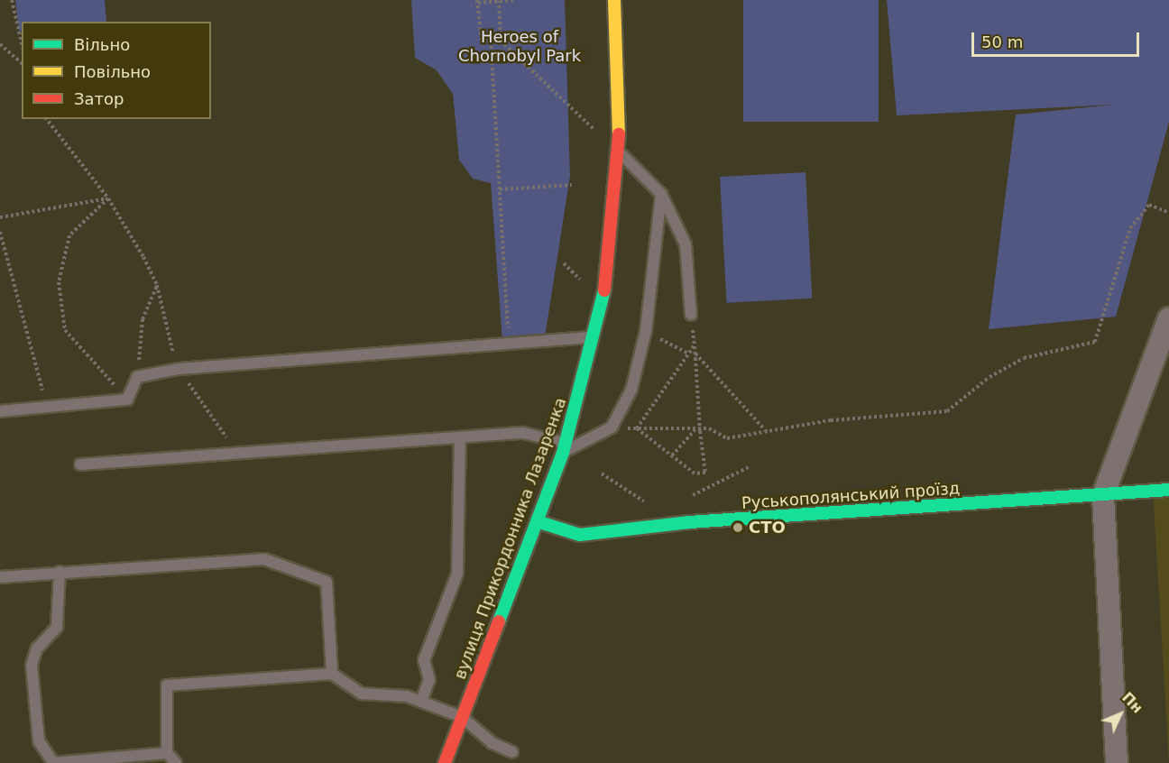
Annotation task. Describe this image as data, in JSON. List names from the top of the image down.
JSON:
{
  "streets": {
    "street": ["Руськополянський проїзд", "вулиця Прикордонника Лазаренка"]
  },
  "crossings": [
    ["Руськополянський проїзд", "вулиця Прикордонника Лазаренка"]
  ],
  "parks": ["Heroes of Chornobyl Park"],
  "places": ["СТО"],
  "legend": ["Вільно", "Повільно", "Затор"],
  "scale_bar": "50 m",
  "north": "top right"
}
